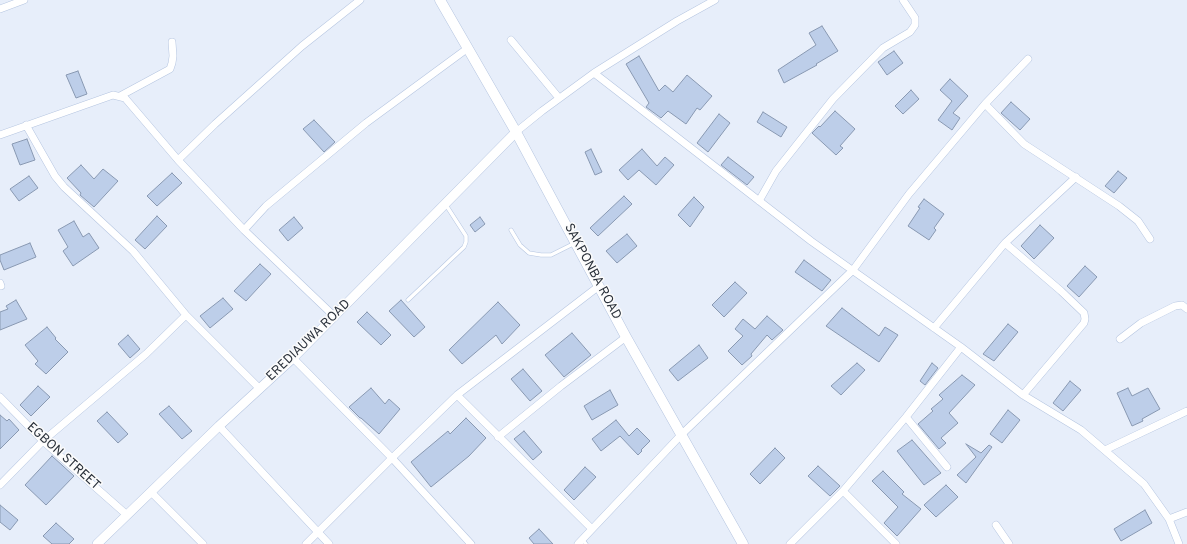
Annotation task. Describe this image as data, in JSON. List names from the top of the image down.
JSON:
{
  "streets": {
    "main road": ["SAKPONBA ROAD"],
    "street": ["EREDIAUWA ROAD", "EGBON STREET"]
  },
  "crossings": [
    ["SAKPONBA ROAD", "EREDIAUWA ROAD"],
    ["EREDIAUWA ROAD", "EGBON STREET"]
  ]
}
